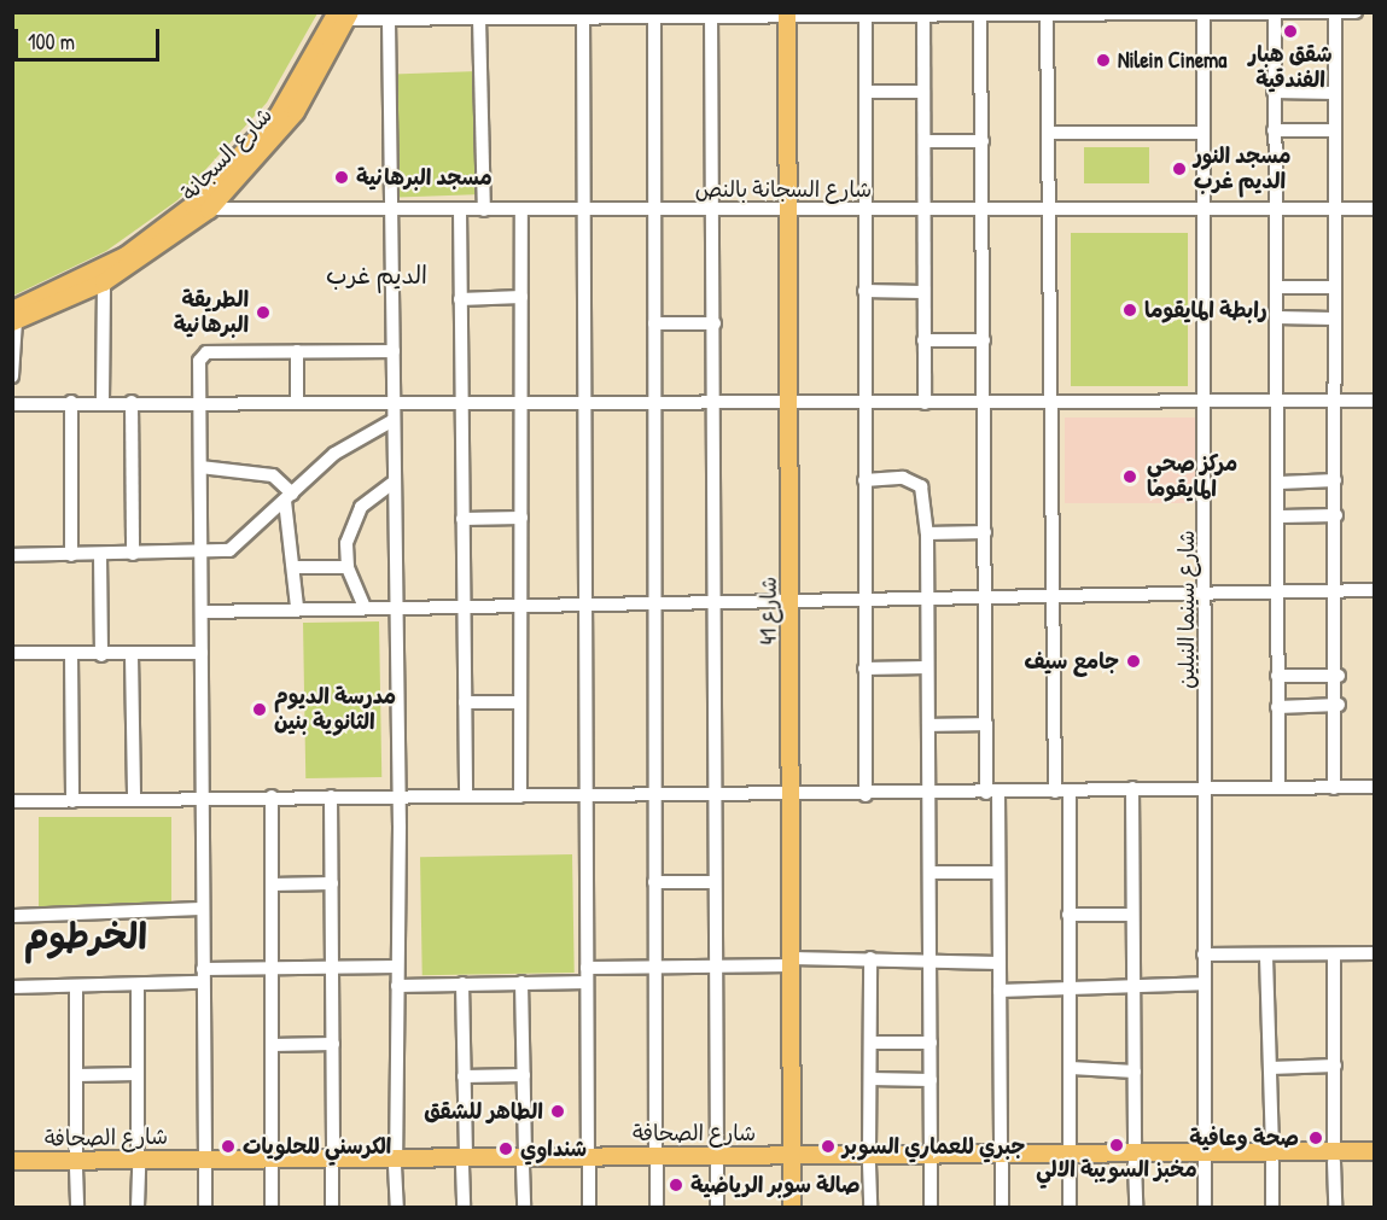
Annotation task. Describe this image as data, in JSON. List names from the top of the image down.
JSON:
{
  "streets": {
    "main road": ["شارع السجانة", "شارع 41", "شارع الصحافة"],
    "street": ["شارع السجانة بالنص", "شارع سينما النيلين"]
  },
  "crossings": [
    ["شارع السجانة", "شارع السجانة بالنص"],
    ["شارع السجانة بالنص", "شارع سينما النيلين"],
    ["شارع السجانة بالنص", "شارع 41"],
    ["شارع سينما النيلين", "شارع الصحافة"],
    ["شارع 41", "شارع الصحافة"]
  ],
  "districts": ["الديم غرب", "الخرطوم"],
  "places": [
    "شقق هبار الفندقية",
    "Nilein Cinema",
    "مسجد النور الديم غرب",
    "مسجد البرهانية",
    "رابطة المايقوما",
    "الطريقة البرهانية",
    "مركز صحي المايقوما",
    "جامع سيف",
    "مدرسة الديوم الثانوية بنين",
    "الطاهر للشقق",
    "صحة وعافية",
    "مخبز السويبة الالي",
    "الكرسني للحلويات",
    "جبري للعماري السوبر",
    "شنداوي",
    "صالة سوبر الرياضية"
  ],
  "scale_bar": "100 m"
}
